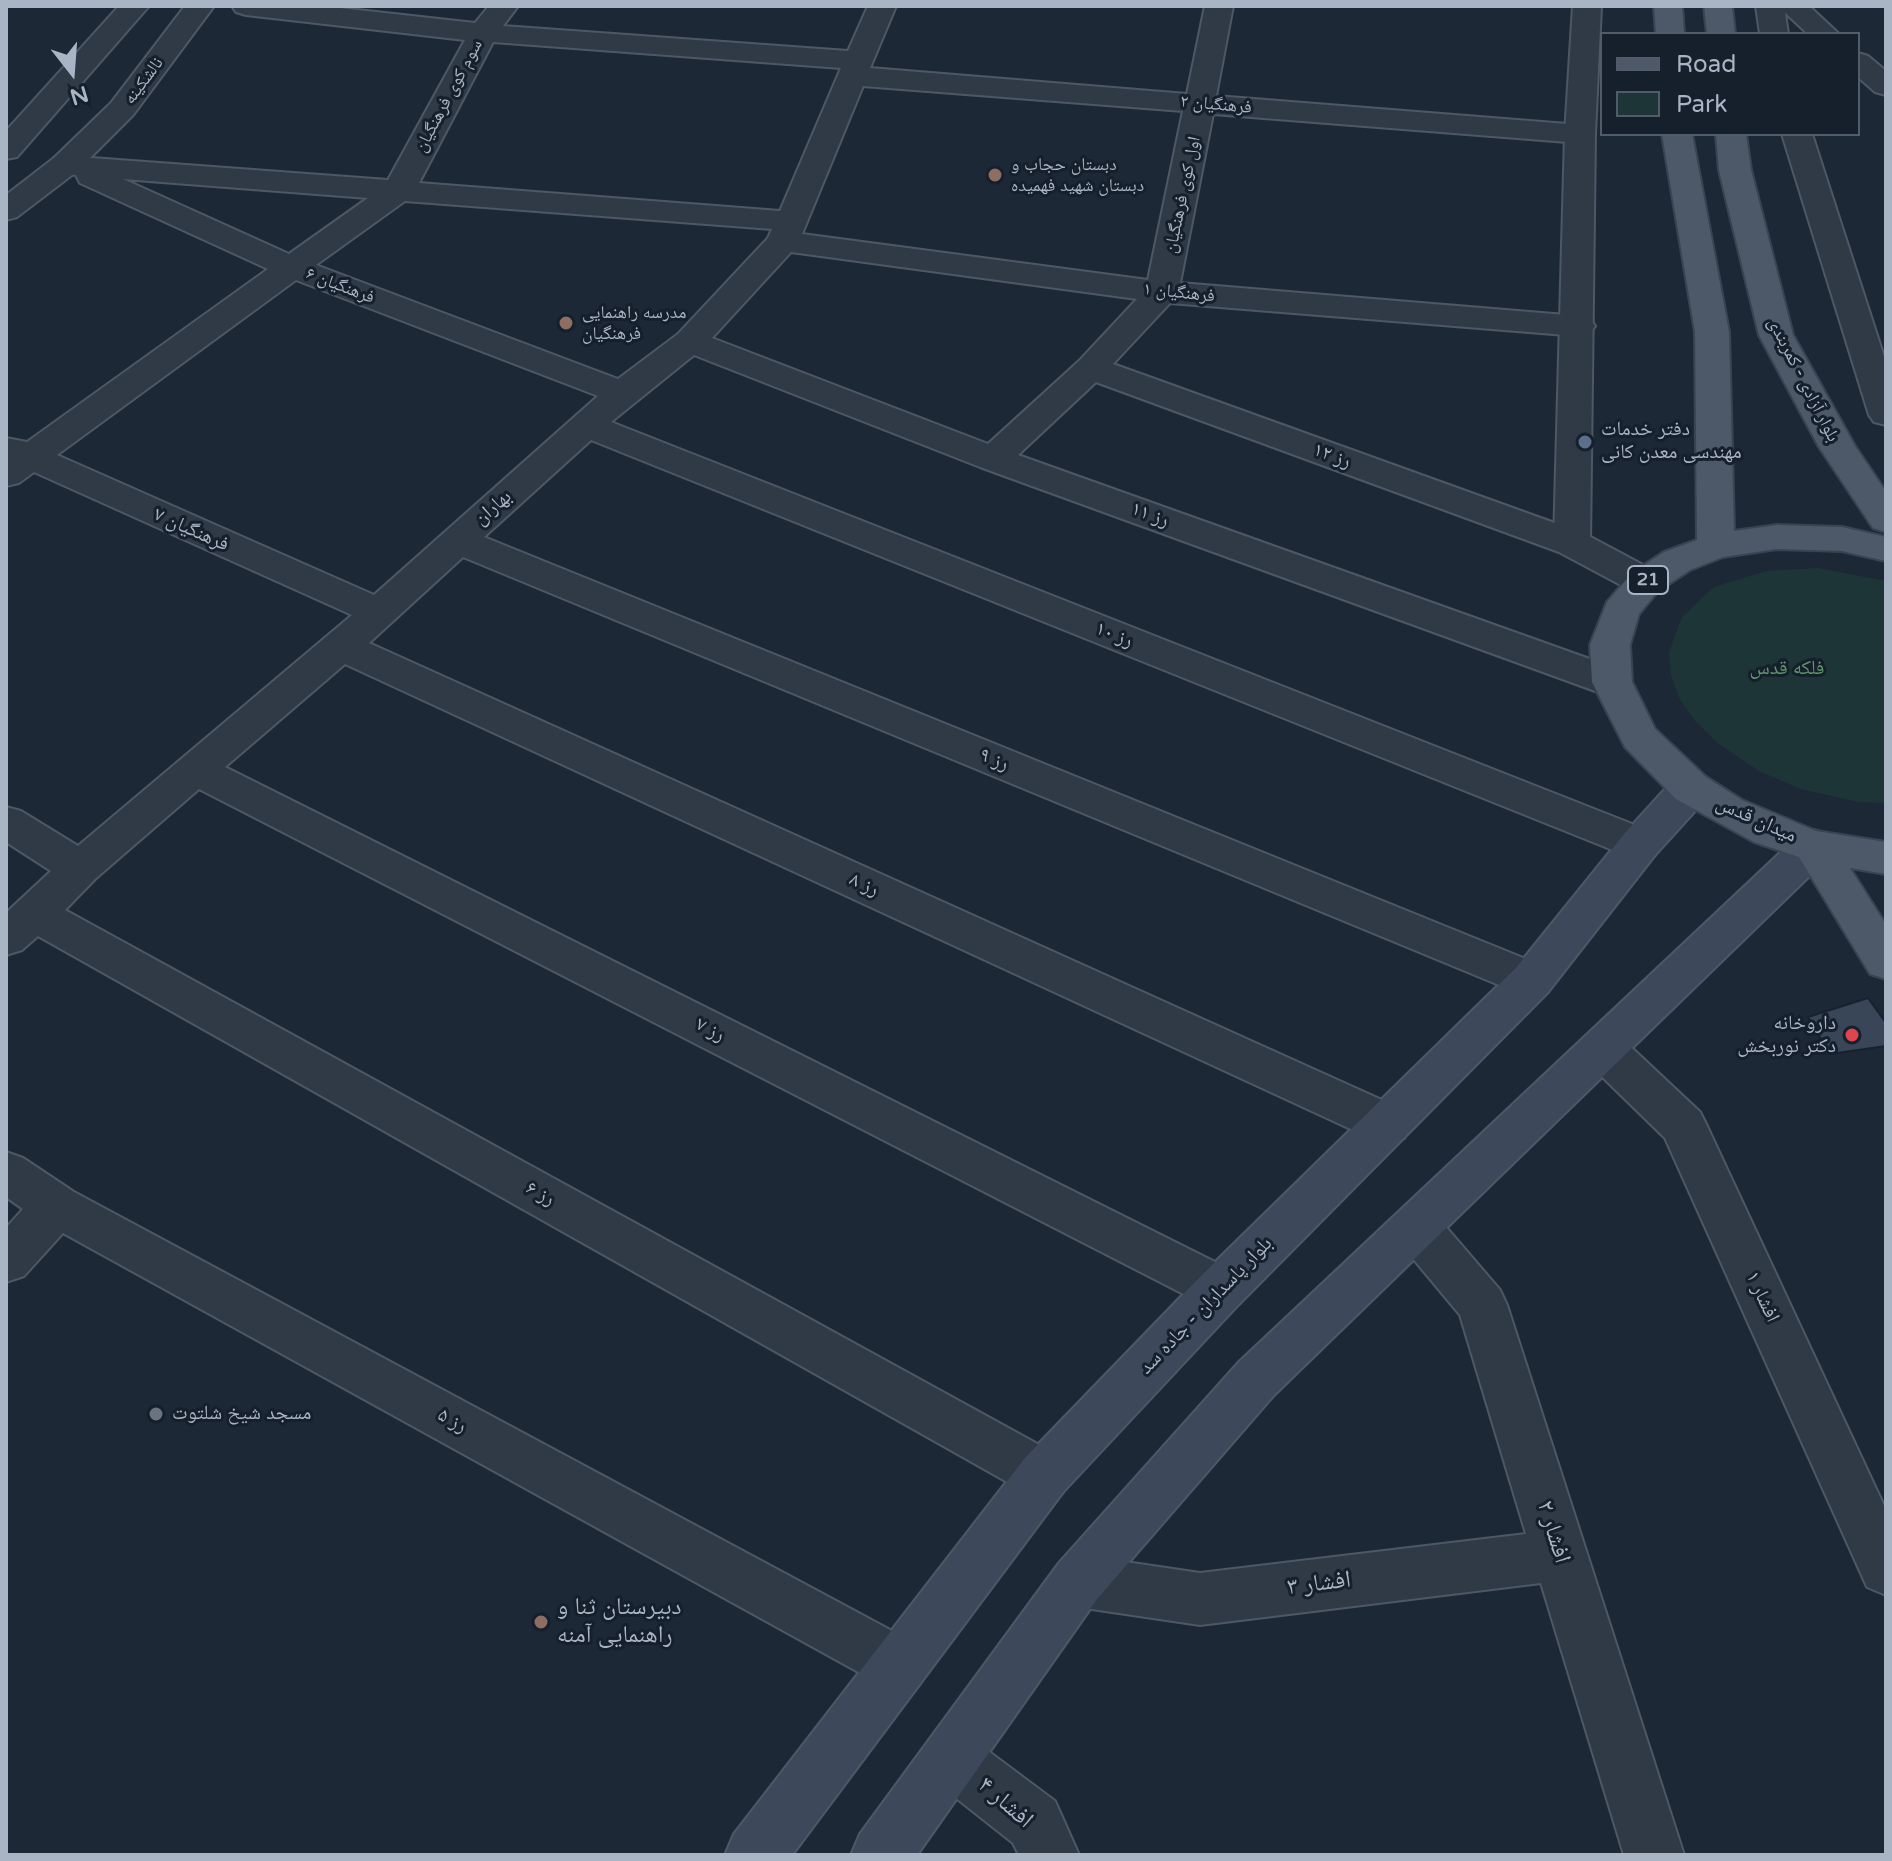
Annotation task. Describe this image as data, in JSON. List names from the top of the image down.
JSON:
{
  "streets": {
    "main road": [
      "بلوار آزادی - کمربندی",
      "21",
      "میدان قدس",
      "بلوار پاسداران - جاده سد"
    ],
    "street": [
      "نالشکینه",
      "سوم کوی فرهنگیان",
      "فرهنگیان ۲",
      "اول کوی فرهنگیان",
      "فرهنگیان ۶",
      "فرهنگیان ۱",
      "رز ۱۲",
      "بهاران",
      "رز ۱۱",
      "فرهنگیان ۷",
      "رز ۱۰",
      "رز ۹",
      "رز ۸",
      "رز ۷",
      "رز ۶",
      "افشار ۱",
      "رز ۵",
      "افشار ۲",
      "افشار ۳",
      "افشار ۴"
    ]
  },
  "crossings": [
    ["نالشکینه", "فرهنگیان ۶"],
    ["نالشکینه", "فرهنگیان ۱"],
    ["سوم کوی فرهنگیان", "فرهنگیان ۲"],
    ["سوم کوی فرهنگیان", "فرهنگیان ۱"],
    ["فرهنگیان ۲", "اول کوی فرهنگیان"],
    ["فرهنگیان ۲", "بهاران"],
    ["اول کوی فرهنگیان", "فرهنگیان ۱"],
    ["فرهنگیان ۶", "فرهنگیان ۱"],
    ["فرهنگیان ۶", "بهاران"],
    ["فرهنگیان ۱", "بهاران"],
    ["رز ۱۲", "میدان قدس"],
    ["بهاران", "رز ۱۱"],
    ["بهاران", "فرهنگیان ۷"],
    ["بهاران", "رز ۱۰"],
    ["بهاران", "رز ۹"],
    ["بهاران", "رز ۸"],
    ["بهاران", "رز ۷"],
    ["بهاران", "رز ۶"],
    ["رز ۱۱", "میدان قدس"],
    ["رز ۱۰", "بلوار پاسداران - جاده سد"],
    ["رز ۹", "بلوار پاسداران - جاده سد"],
    ["میدان قدس", "بلوار پاسداران - جاده سد"],
    ["رز ۸", "بلوار پاسداران - جاده سد"],
    ["رز ۷", "بلوار پاسداران - جاده سد"],
    ["رز ۶", "بلوار پاسداران - جاده سد"],
    ["بلوار پاسداران - جاده سد", "رز ۵"],
    ["افشار ۲", "افشار ۳"]
  ],
  "parks": ["فلکه قدس"],
  "places": [
    "دبستان حجاب و دبستان شهید فهمیده",
    "مدرسه راهنمایی فرهنگیان",
    "دفتر خدمات مهندسی معدن کانی",
    "داروخانه دکتر نوربخش",
    "مسجد شیخ شلتوت",
    "دبیرستان ثنا و راهنمایی آمنه"
  ],
  "legend": ["Road", "Park"],
  "north": "bottom"
}
